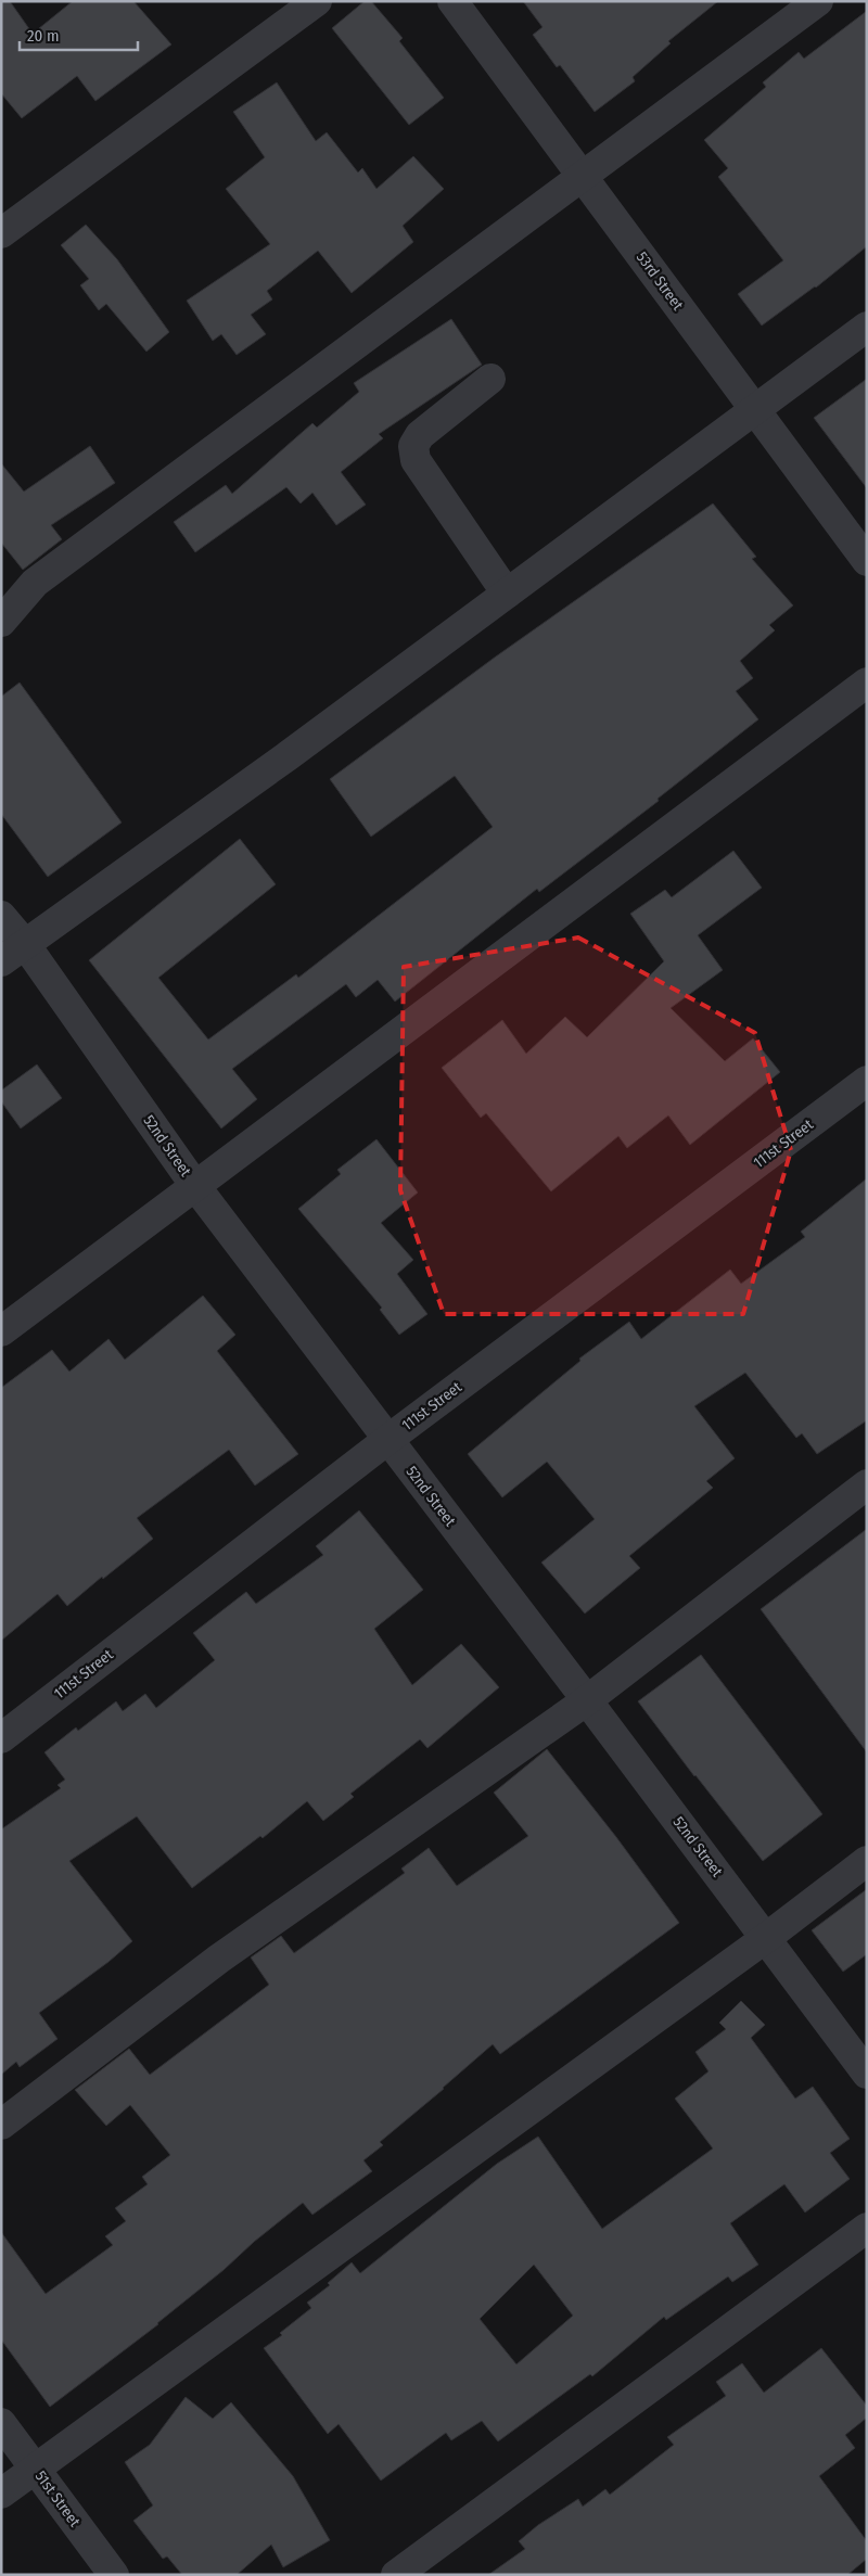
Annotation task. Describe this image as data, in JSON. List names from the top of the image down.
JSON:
{
  "streets": {
    "street": [
      "53rd Street",
      "111st Street",
      "52nd Street",
      "51st Street"
    ]
  },
  "crossings": [
    ["111st Street", "52nd Street"]
  ],
  "scale_bar": "20 m"
}
